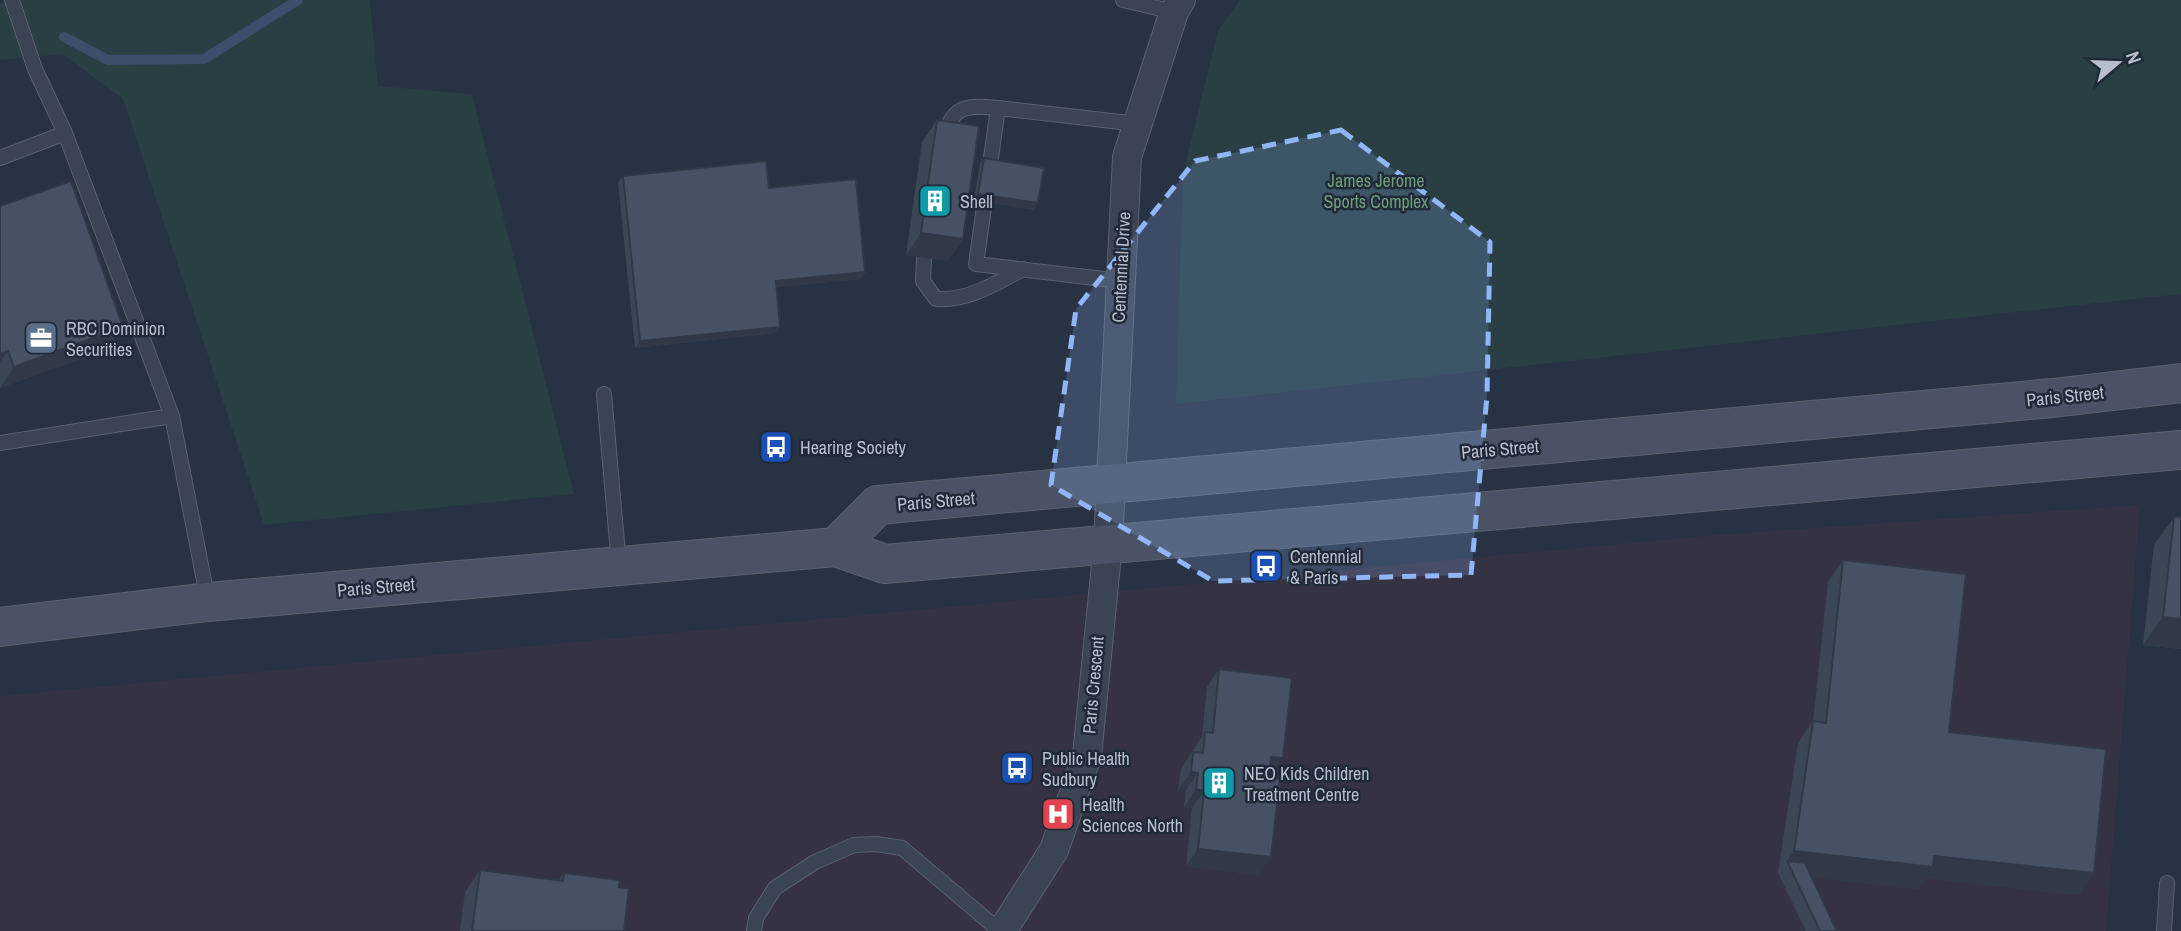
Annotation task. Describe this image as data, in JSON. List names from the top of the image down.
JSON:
{
  "streets": {
    "main road": ["Paris Street"],
    "street": ["Centennial Drive", "Paris Crescent"]
  },
  "crossings": [
    ["Centennial Drive", "Paris Street"],
    ["Centennial Drive", "Paris Crescent"],
    ["Paris Street", "Paris Crescent"]
  ],
  "parks": ["James Jerome Sports Complex"],
  "places": {
    "building": ["Shell", "NEO Kids Children Treatment Centre"],
    "office": ["RBC Dominion Securities"],
    "bus stop": ["Hearing Society", "Centennial & Paris", "Public Health Sudbury"],
    "hospital": ["Health Sciences North"]
  },
  "north": "right"
}
